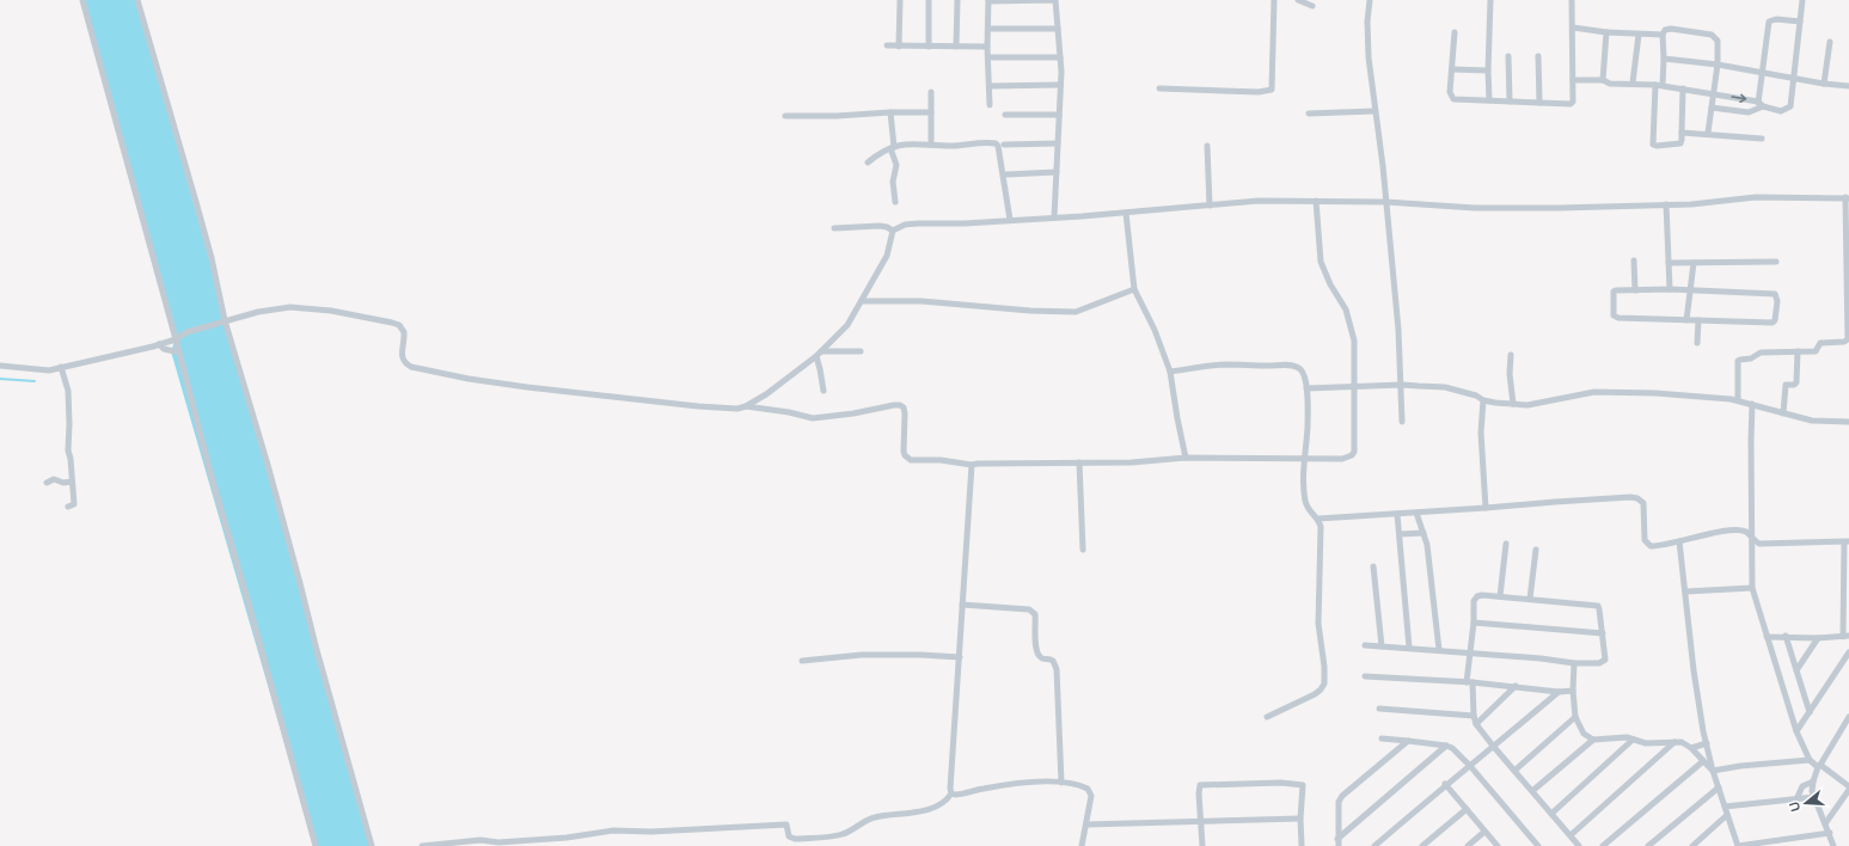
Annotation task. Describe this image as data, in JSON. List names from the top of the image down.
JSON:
{
  "north": "left"
}
